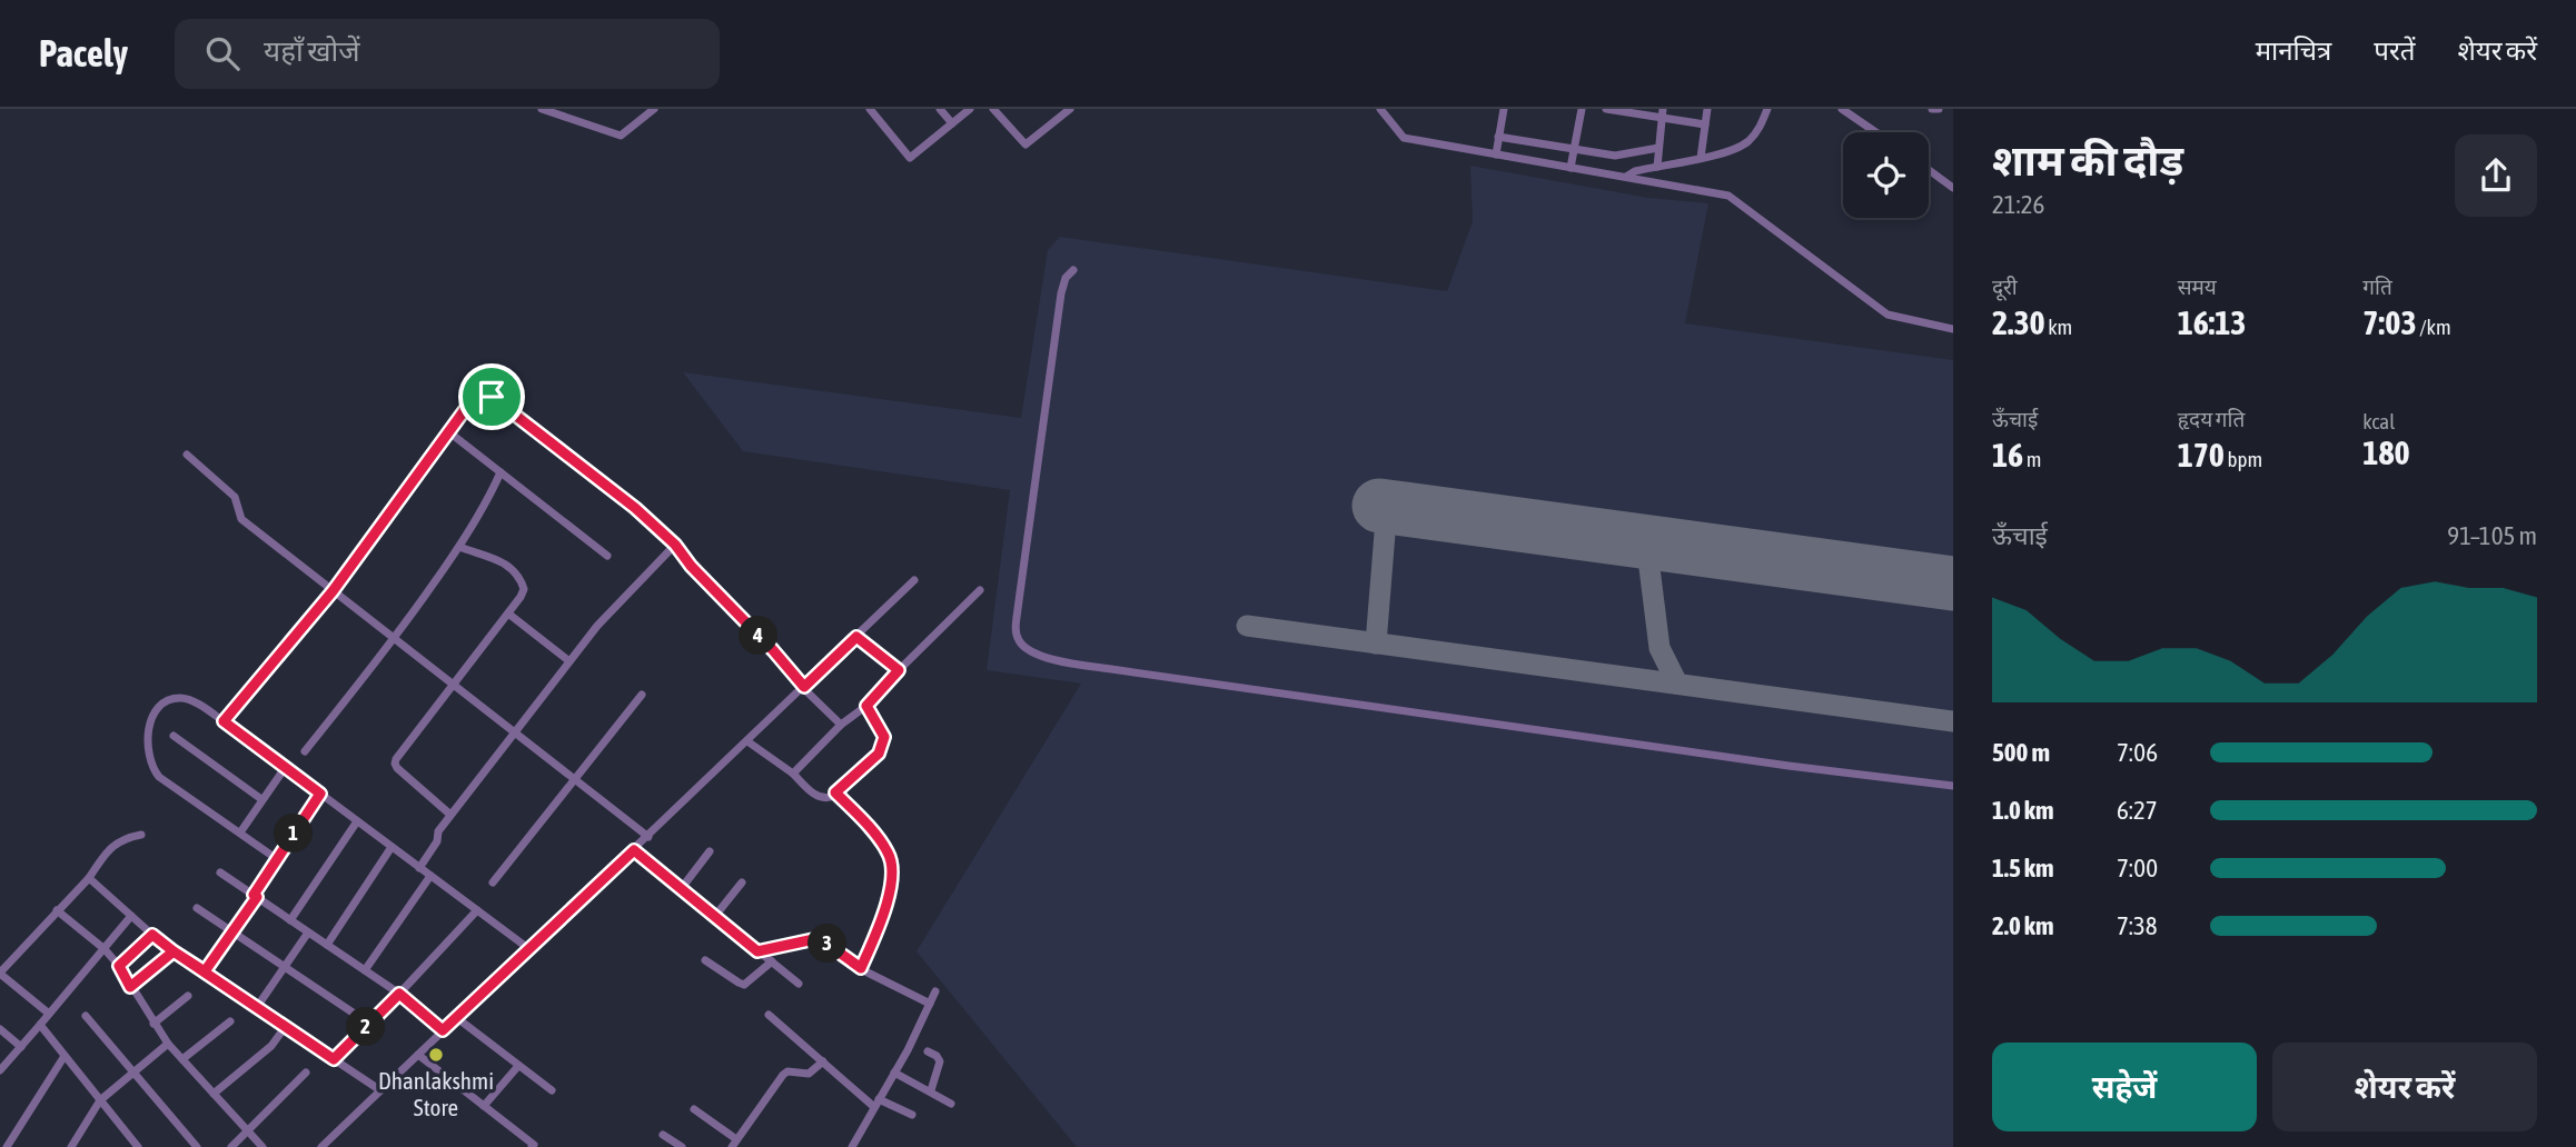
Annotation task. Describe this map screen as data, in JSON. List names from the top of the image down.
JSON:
{
  "places": ["Dhanlakshmi Store"],
  "page": {
    "header": "Pacely",
    "search": "यहाँ खोजें",
    "nav": ["मानचित्र", "परतें", "शेयर करें"],
    "heading": ["शाम की दौड़", "21:26"],
    "stats": [
      ["दूरी", "2.30 km"],
      ["समय", "16:13"],
      ["गति", "7:03 /km"],
      ["ऊँचाई", "16 m"],
      ["हृदय गति", "170 bpm"],
      ["kcal", "180"]
    ],
    "chart": ["ऊँचाई", "91–105 m"],
    "pins": [
      "4",
      "1",
      "3",
      "2"
    ],
    "list": [
      {
        "name": "500 m",
        "note": "7:06"
      },
      {
        "name": "1.0 km",
        "note": "6:27"
      },
      {
        "name": "1.5 km",
        "note": "7:00"
      },
      {
        "name": "2.0 km",
        "note": "7:38"
      }
    ],
    "buttons": ["सहेजें", "शेयर करें"]
  }
}
